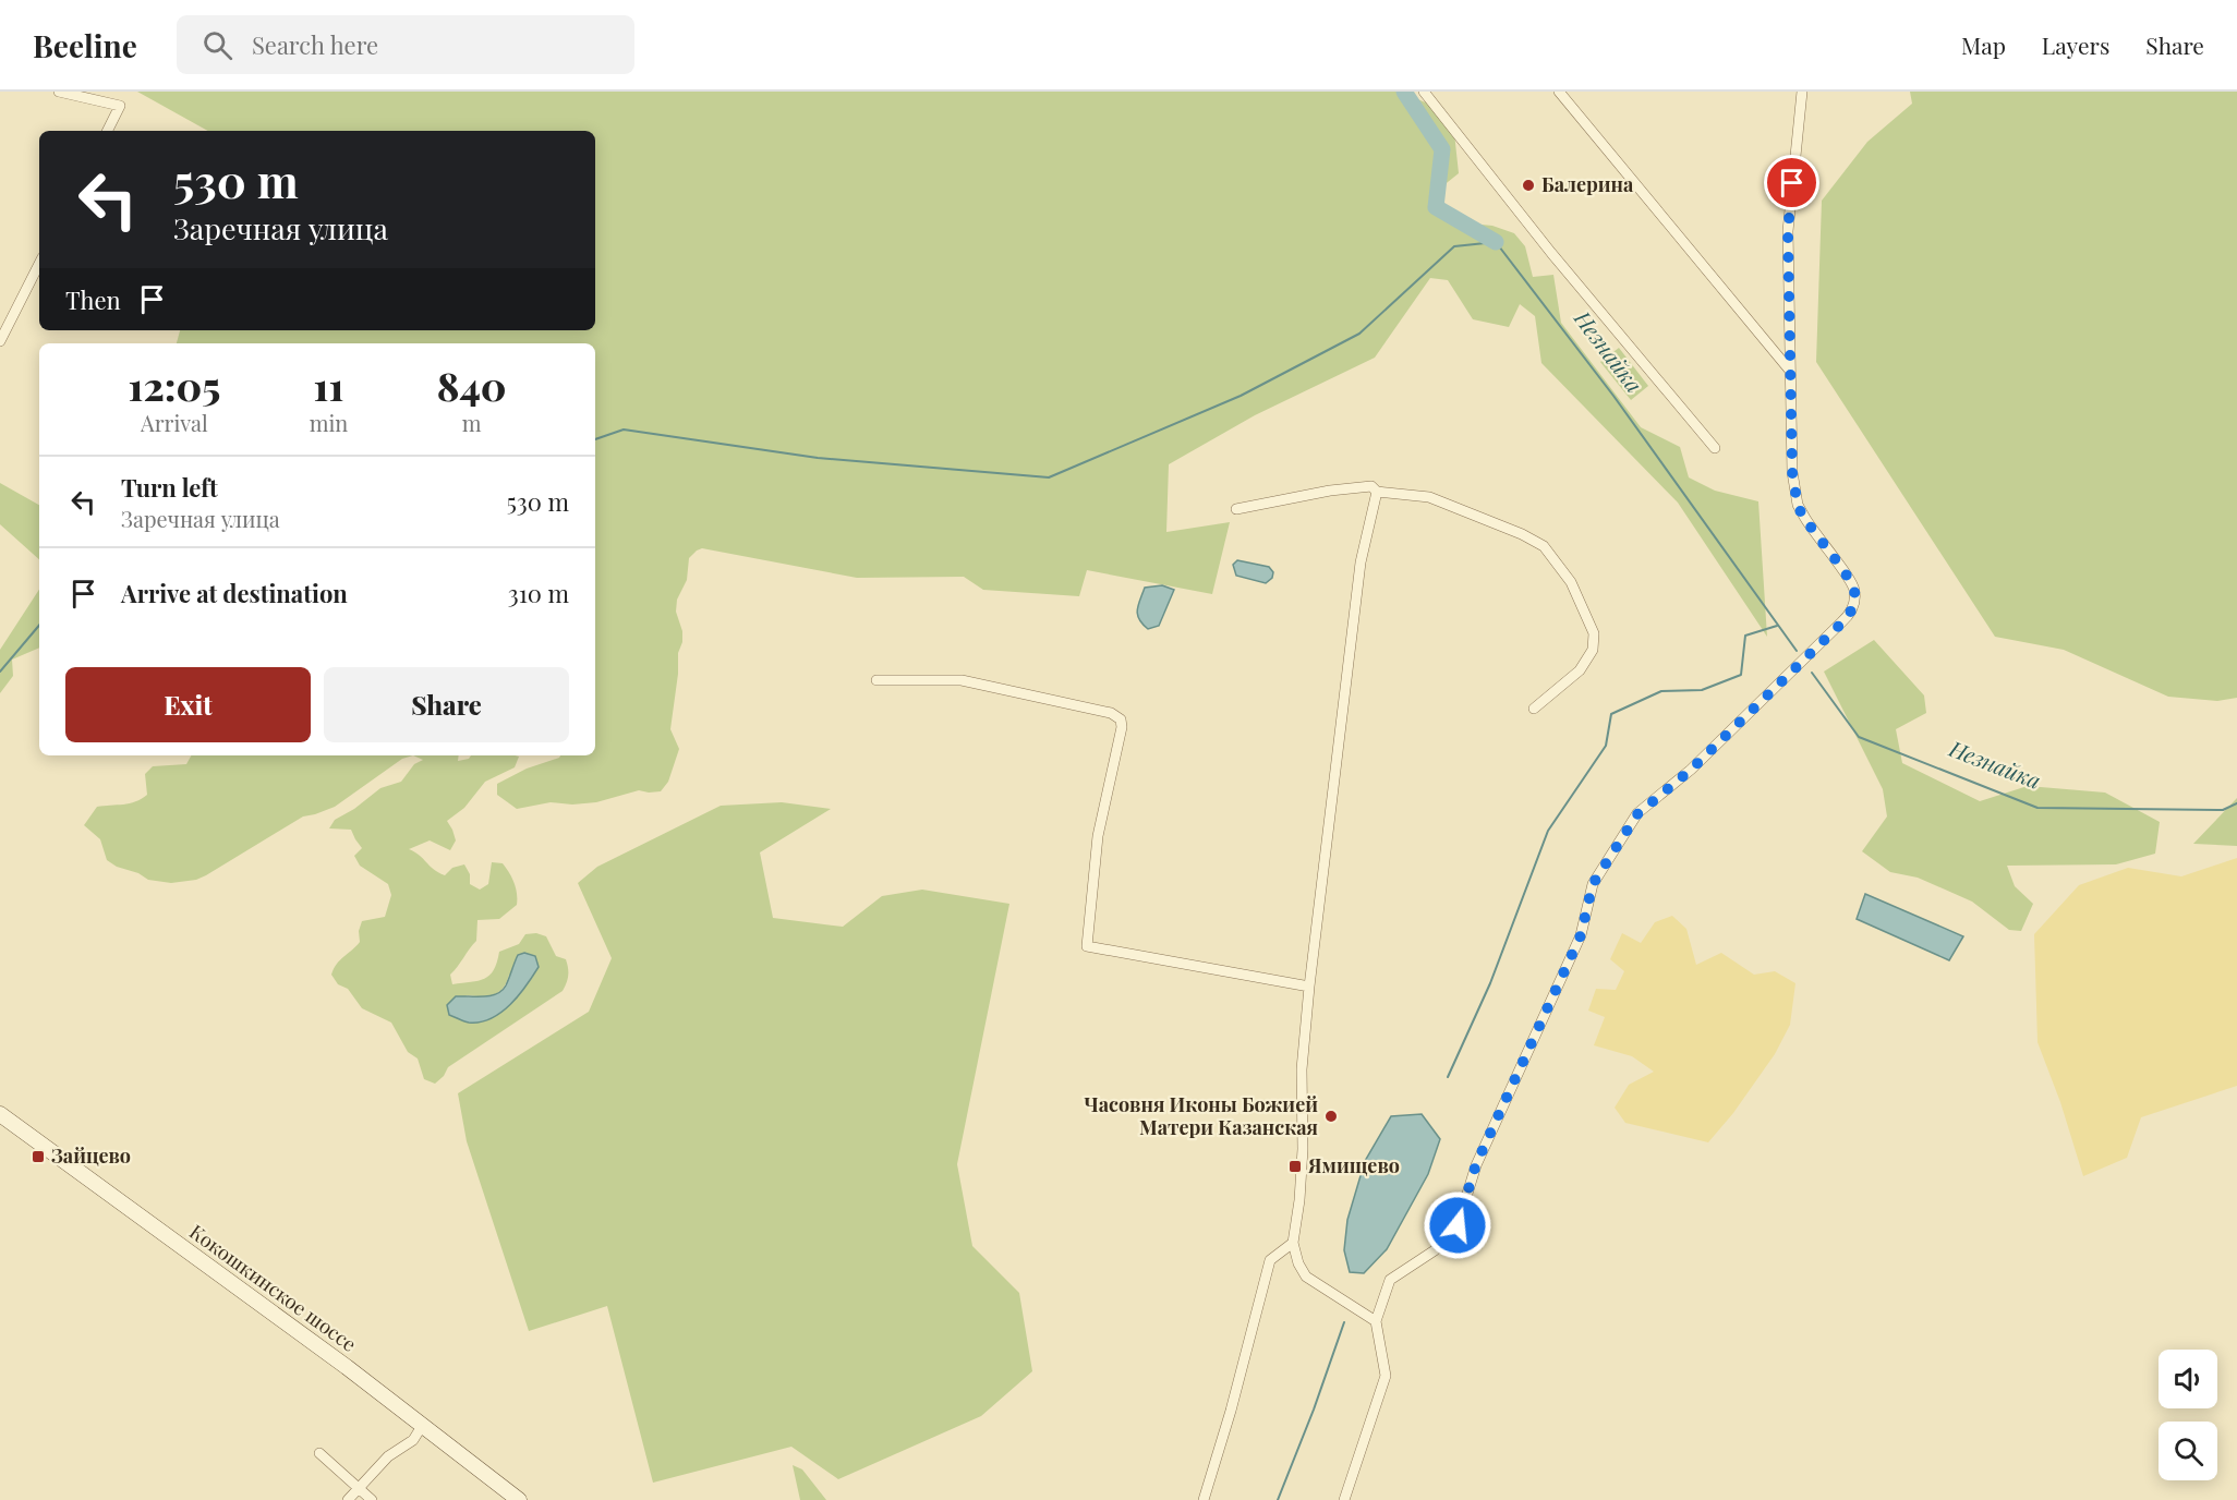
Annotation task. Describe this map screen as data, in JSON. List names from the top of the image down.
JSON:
{
  "streets": {
    "main road": ["Кокошкинское шоссе"]
  },
  "water": ["Незнайка"],
  "places": {
    "other": ["Балерина", "Часовня Иконы Божией Матери Казанская"],
    "transit": ["Зайцево", "Ямищево"]
  },
  "page": {
    "header": "Beeline",
    "search": "Search here",
    "nav": ["Map", "Layers", "Share"],
    "turn": ["530 m", "Заречная улица"],
    "then": "Then",
    "eta": [
      "12:05",
      "Arrival",
      "11",
      "min",
      "840",
      "m"
    ],
    "list": [
      {
        "name": "Turn left",
        "note": "Заречная улица",
        "value": "530 m"
      },
      {
        "name": "Arrive at destination",
        "value": "310 m"
      }
    ],
    "buttons": ["Exit", "Share"]
  }
}
